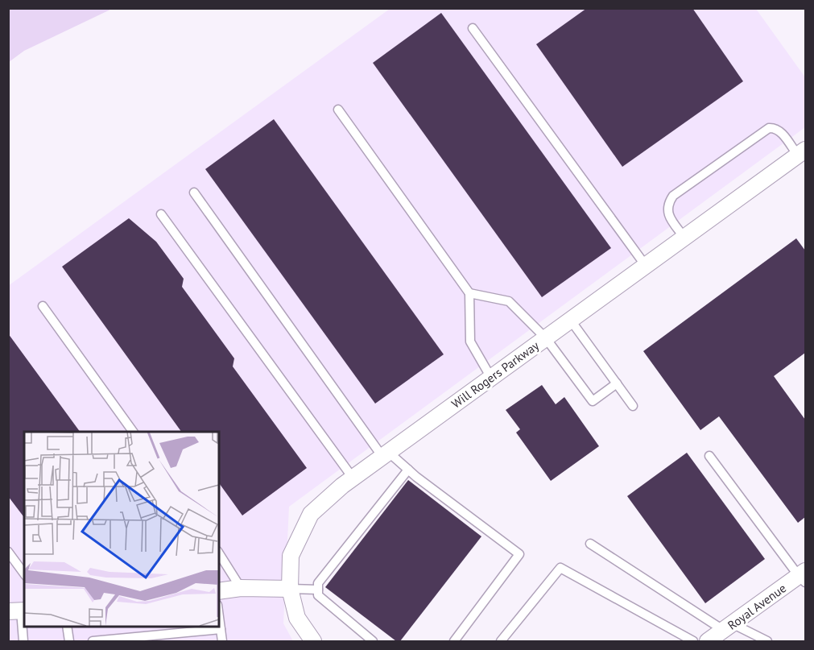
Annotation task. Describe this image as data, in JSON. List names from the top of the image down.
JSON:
{
  "streets": {
    "street": ["Will Rogers Parkway", "Royal Avenue"]
  }
}
